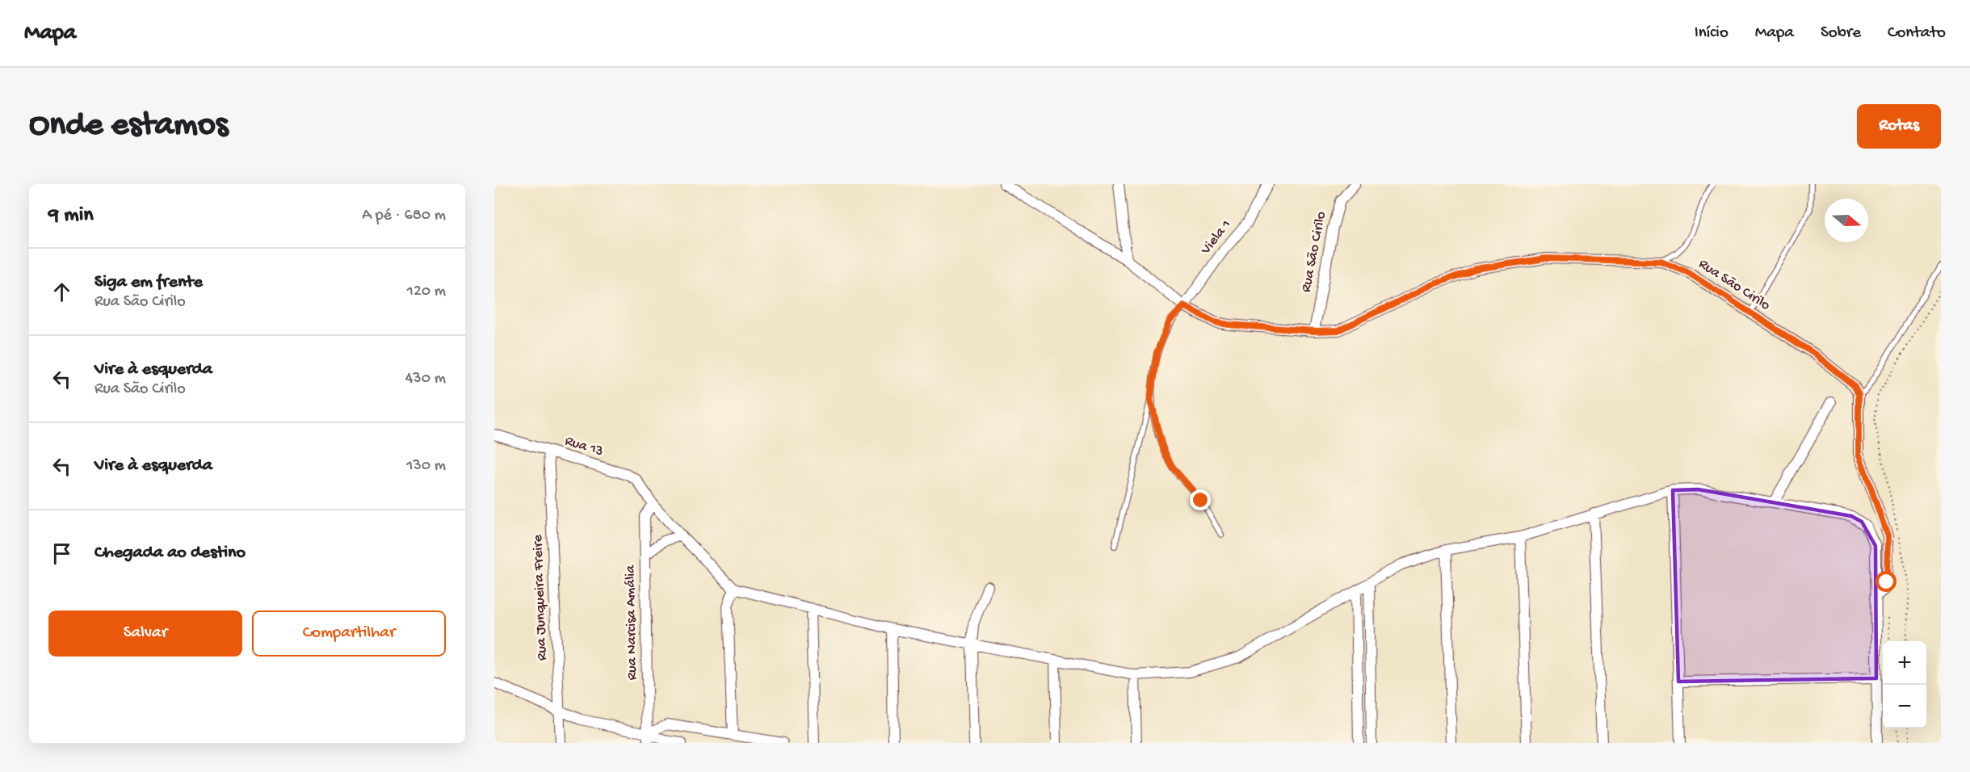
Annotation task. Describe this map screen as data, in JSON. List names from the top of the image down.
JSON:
{
  "streets": {
    "street": [
      "Viela 1",
      "Rua São Cirilo",
      "Rua 13",
      "Rua Junqueira Freire",
      "Rua Narcisa Amália"
    ]
  },
  "crossings": [
    ["Viela 1", "Rua São Cirilo"],
    ["Rua 13", "Rua Junqueira Freire"],
    ["Rua 13", "Rua Narcisa Amália"]
  ],
  "north": "right",
  "page": {
    "header": "Mapa",
    "nav": [
      "Início",
      "Mapa",
      "Sobre",
      "Contato"
    ],
    "buttons": [
      "Rotas",
      ["Salvar", "Compartilhar"]
    ],
    "title": "Onde estamos",
    "heading": ["9 min", "A pé · 680 m"],
    "list": [
      ["Siga em frente", "Rua São Cirilo", "120 m"],
      ["Vire à esquerda", "Rua São Cirilo", "430 m"],
      ["Vire à esquerda", "130 m"],
      "Chegada ao destino"
    ],
    "map_buttons": ["+", "−"]
  }
}
